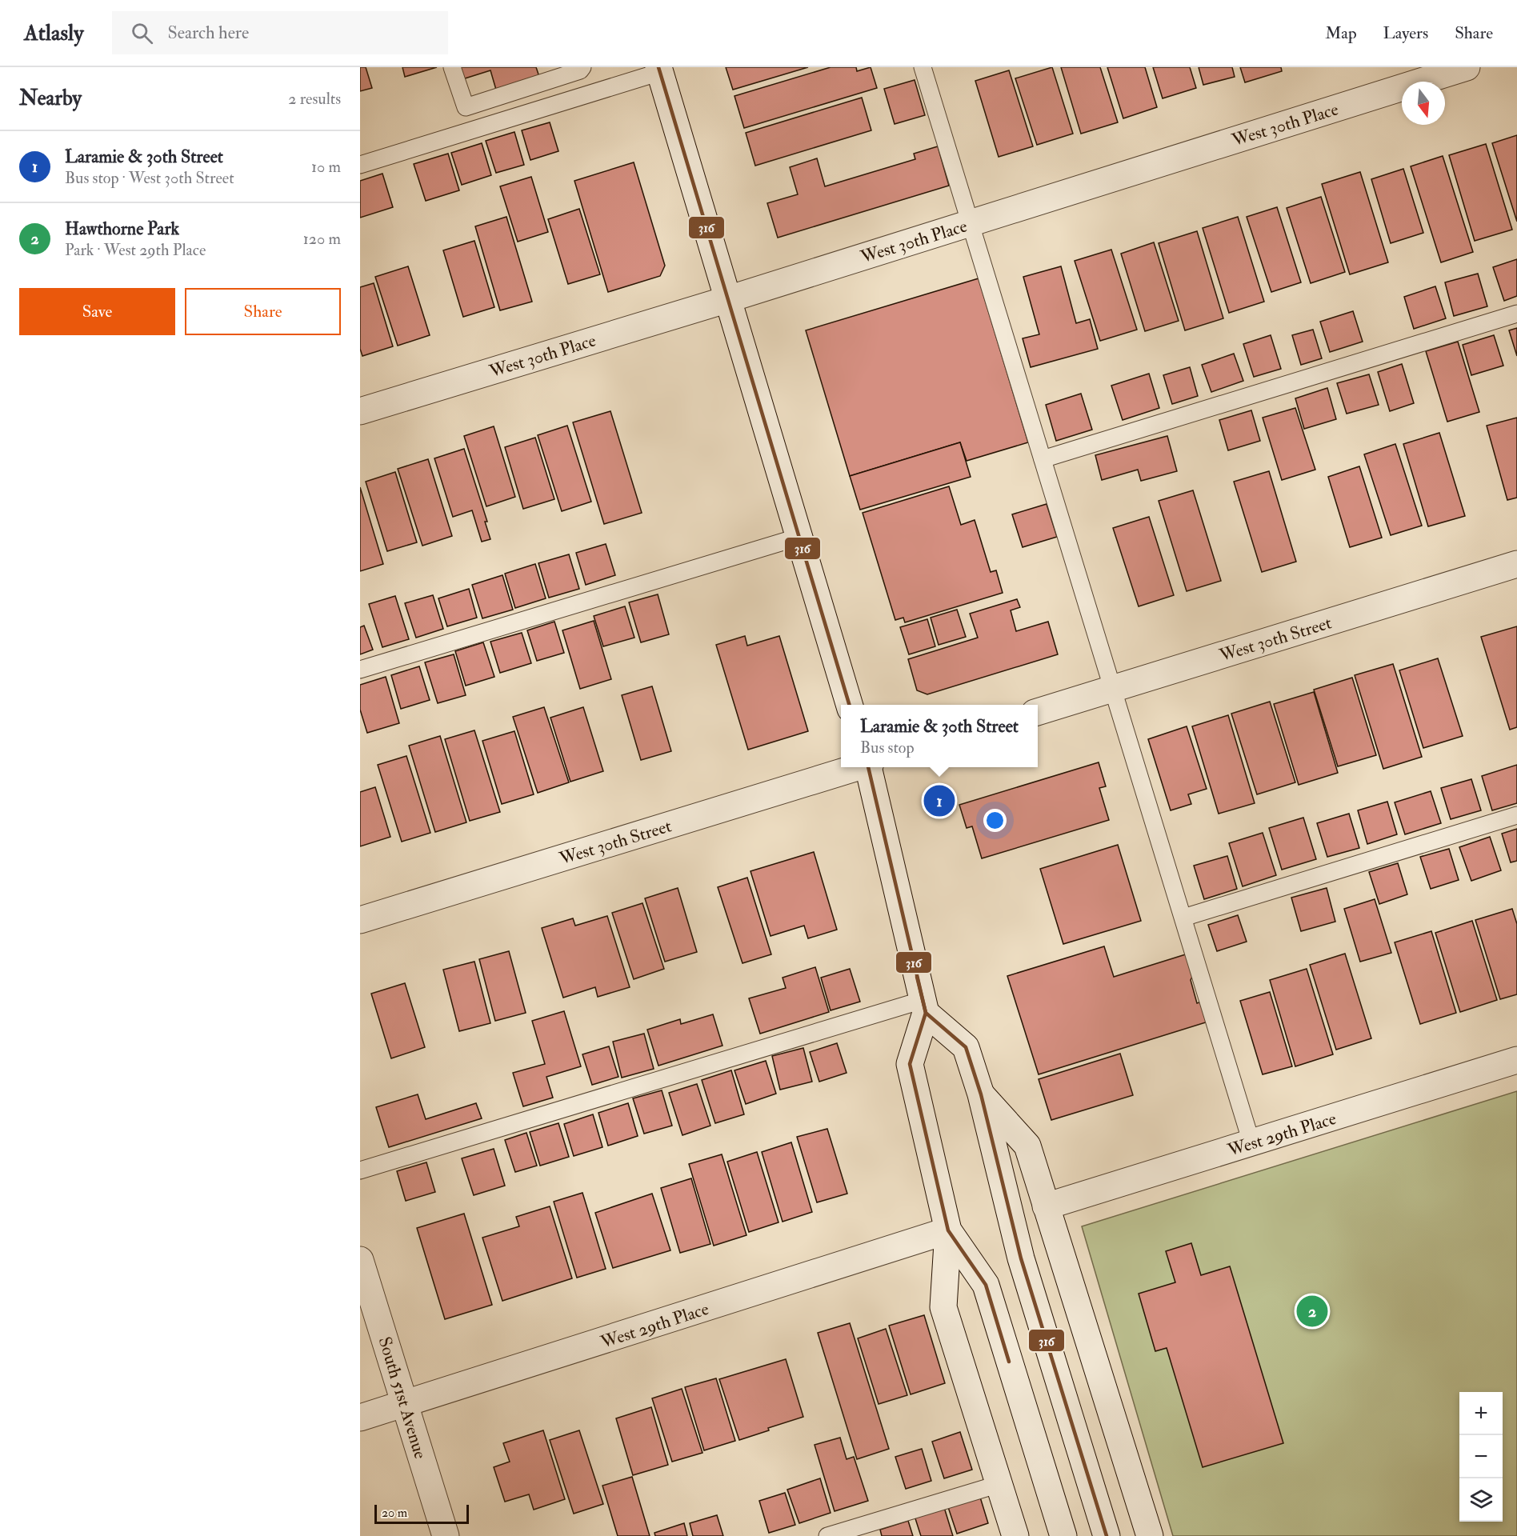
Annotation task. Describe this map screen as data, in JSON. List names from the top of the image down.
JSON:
{
  "streets": {
    "street": [
      "West 30th Place",
      "West 30th Street",
      "West 29th Place",
      "South 51st Avenue"
    ]
  },
  "crossings": [
    ["West 29th Place", "South 51st Avenue"]
  ],
  "lines": ["transit line 316"],
  "scale_bar": "20 m",
  "north": "bottom",
  "page": {
    "header": "Atlasly",
    "search": "Search here",
    "nav": ["Map", "Layers", "Share"],
    "heading": ["Nearby", "2 results"],
    "list": [
      {
        "mark": "1",
        "name": "Laramie & 30th Street",
        "note": "Bus stop · West 30th Street",
        "value": "10 m"
      },
      {
        "mark": "2",
        "name": "Hawthorne Park",
        "note": "Park · West 29th Place",
        "value": "120 m"
      }
    ],
    "buttons": ["Save", "Share"],
    "popup": ["Laramie & 30th Street", "Bus stop"],
    "pins": ["1", "2"],
    "map_buttons": ["+", "−"],
    "scale": "20 m"
  }
}
